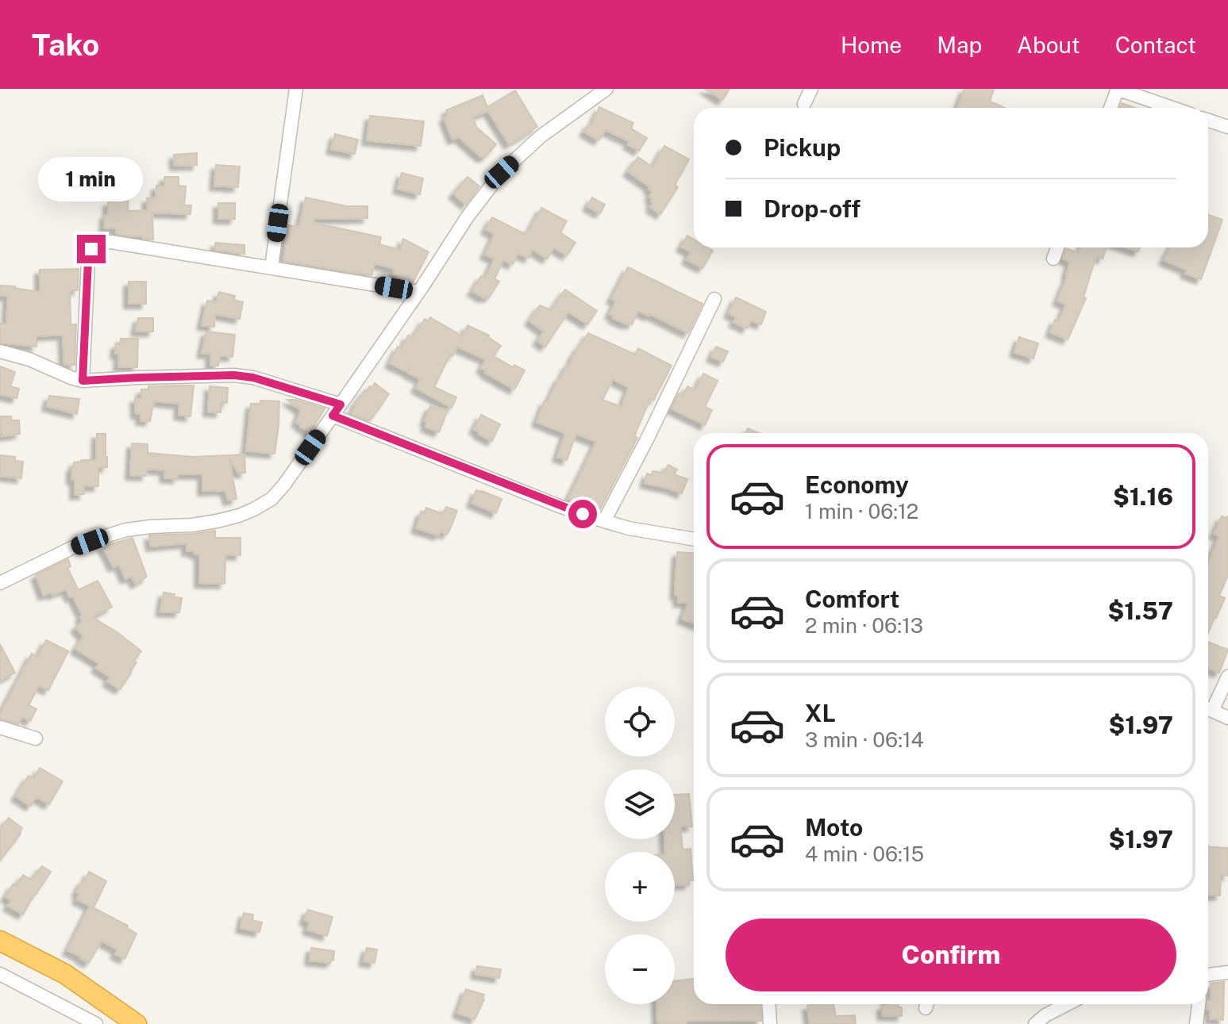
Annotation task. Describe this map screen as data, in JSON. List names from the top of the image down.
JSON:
{
  "page": {
    "header": "Tako",
    "nav": [
      "Home",
      "Map",
      "About",
      "Contact"
    ],
    "banner": ["Pickup", "Drop-off"],
    "bubble": "1 min",
    "list": [
      {
        "name": "Economy",
        "note": "1 min · 06:12",
        "value": "$1.16"
      },
      {
        "name": "Comfort",
        "note": "2 min · 06:13",
        "value": "$1.57"
      },
      {
        "name": "XL",
        "note": "3 min · 06:14",
        "value": "$1.97"
      },
      {
        "name": "Moto",
        "note": "4 min · 06:15",
        "value": "$1.97"
      }
    ],
    "map_buttons": ["+", "−"],
    "buttons": "Confirm"
  }
}
